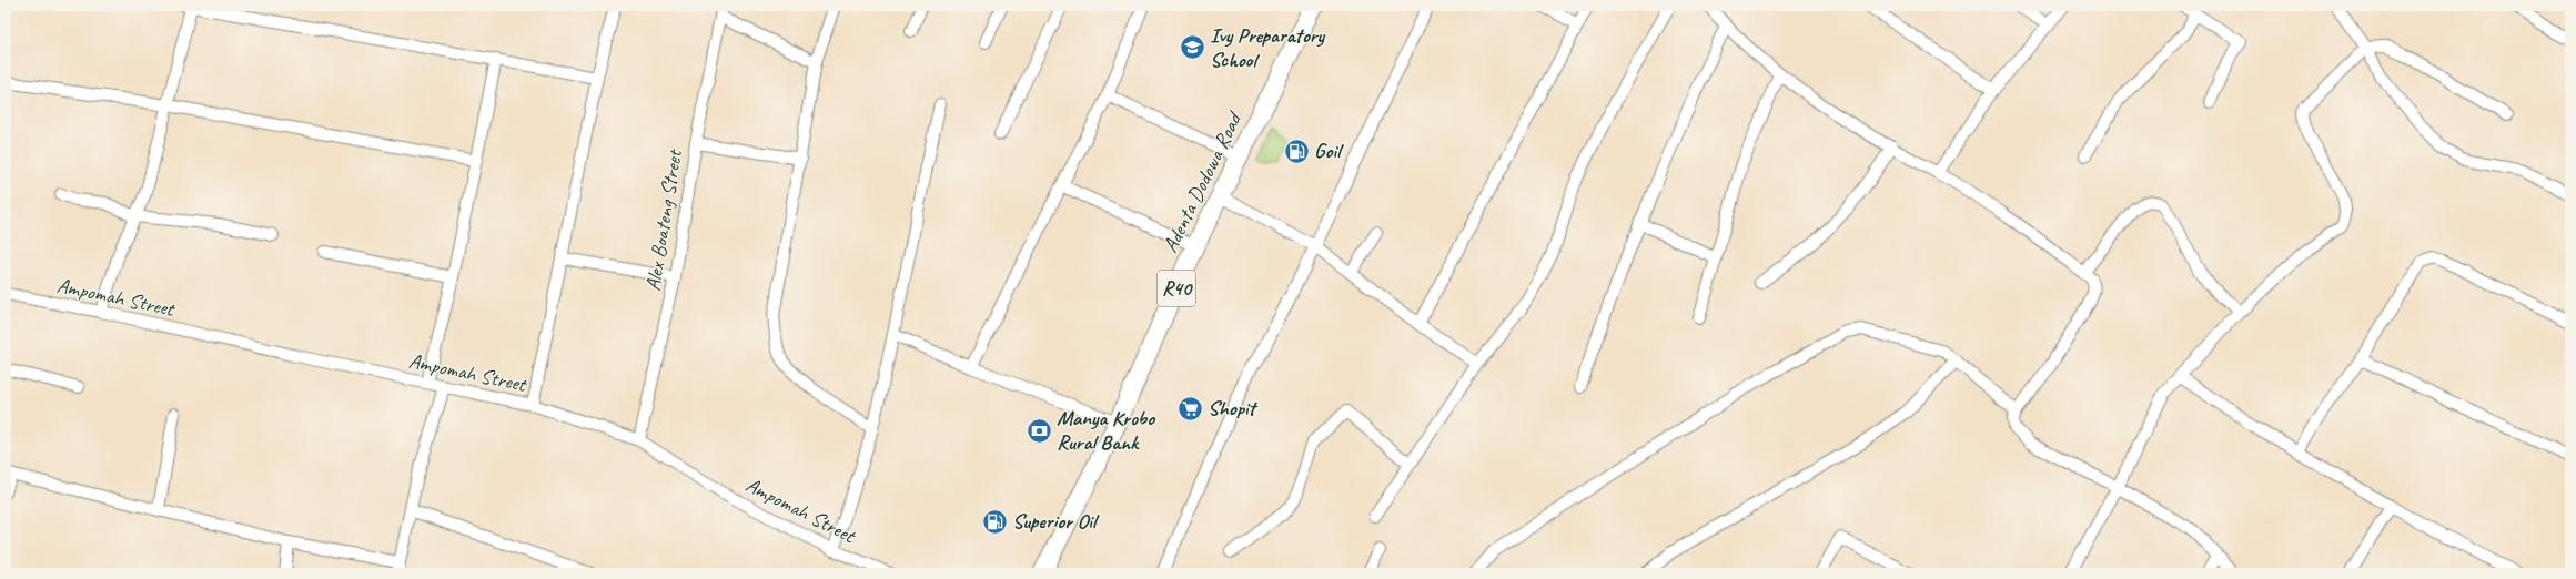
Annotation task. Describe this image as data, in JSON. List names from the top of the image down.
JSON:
{
  "streets": {
    "main road": ["Adenta Dodowa Road", "R40"],
    "street": ["Alex Boateng Street", "Ampomah Street"]
  },
  "crossings": [
    ["Alex Boateng Street", "Ampomah Street"]
  ],
  "places": {
    "school or university": ["Ivy Preparatory School"],
    "fuel station": ["Goil", "Superior Oil"],
    "supermarket": ["Shopit"],
    "bank": ["Manya Krobo Rural Bank"]
  }
}
